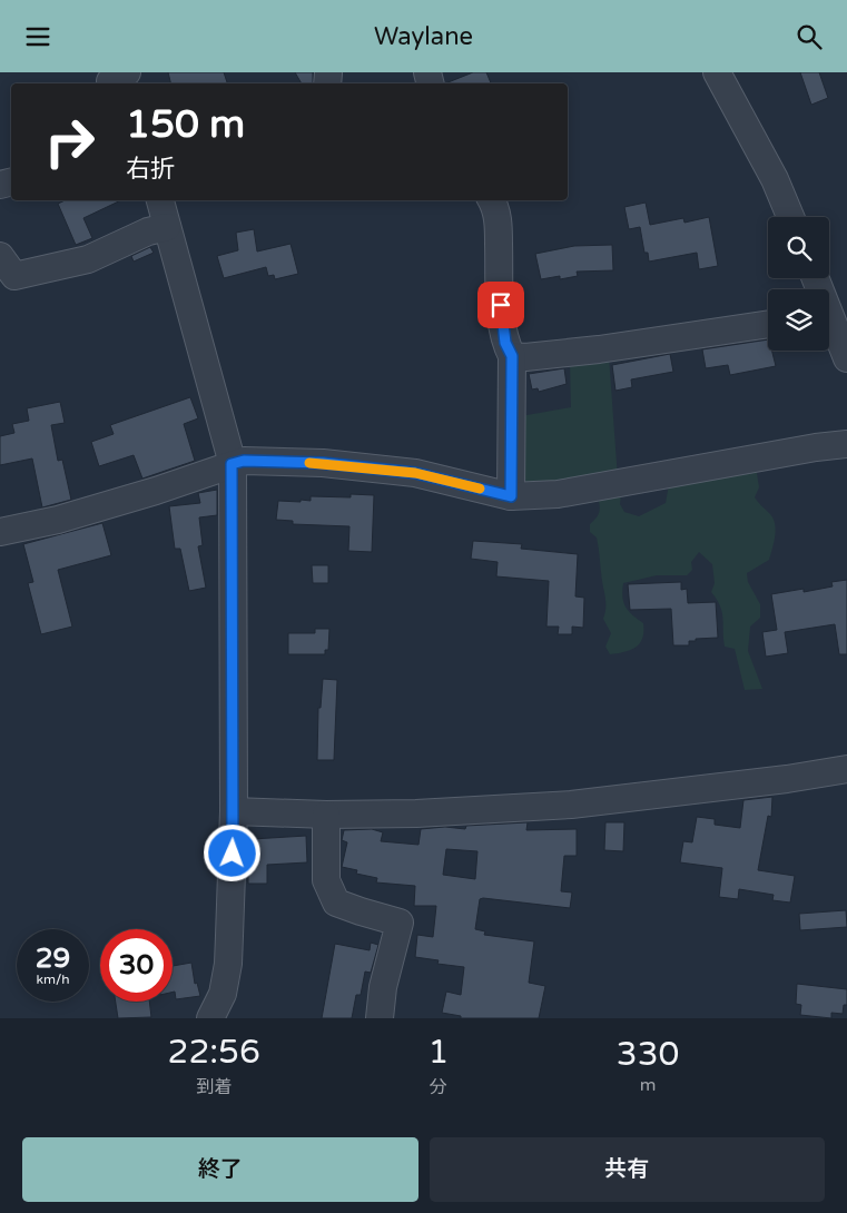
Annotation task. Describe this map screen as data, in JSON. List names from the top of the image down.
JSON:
{
  "page": {
    "header": "Waylane",
    "turn": ["150 m", "右折"],
    "speed": "29 km/h",
    "limit": "30",
    "eta": [
      "22:56",
      "到着",
      "1",
      "分",
      "330",
      "m"
    ],
    "buttons": ["終了", "共有"]
  }
}
